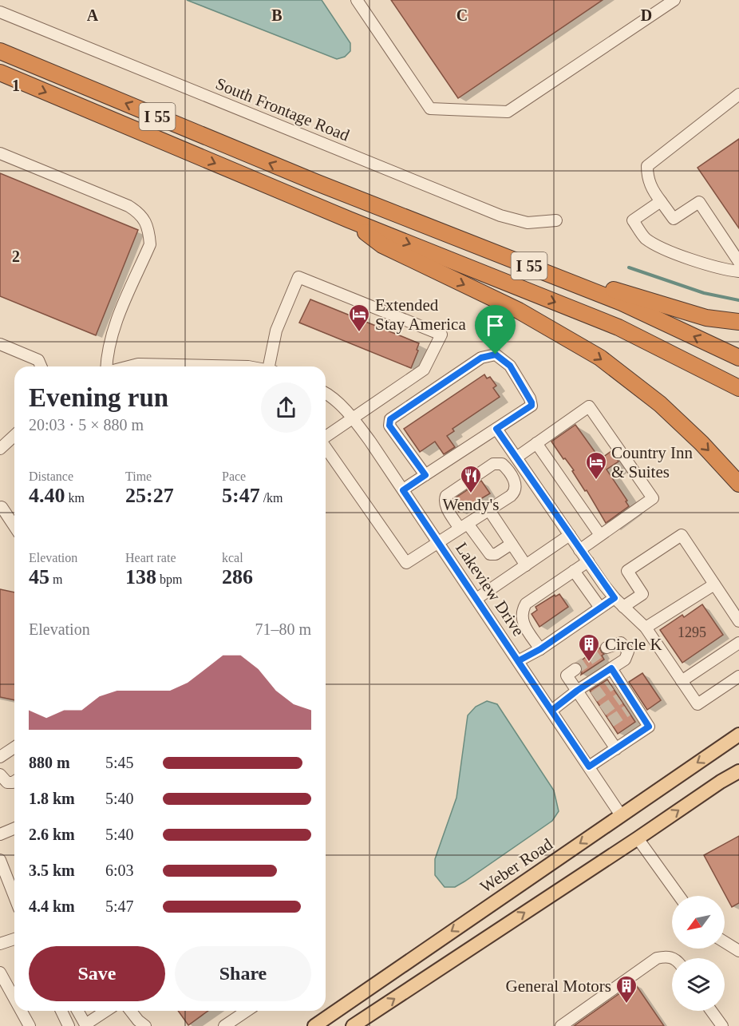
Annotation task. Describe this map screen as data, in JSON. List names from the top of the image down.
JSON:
{
  "streets": {
    "highway": ["I 55"],
    "main road": ["Weber Road"],
    "street": ["South Frontage Road", "Lakeview Drive"]
  },
  "crossings": [
    ["Lakeview Drive", "Weber Road"]
  ],
  "places": {
    "hotel": ["Extended Stay America", "Country Inn & Suites"],
    "restaurant": ["Wendy's"],
    "building": ["Circle K", "General Motors"]
  },
  "house_numbers": ["1295"],
  "north": "bottom left",
  "page": {
    "heading": ["Evening run", "20:03 · 5 × 880 m"],
    "stats": [
      ["Distance", "4.40 km"],
      ["Time", "25:27"],
      ["Pace", "5:47 /km"],
      ["Elevation", "45 m"],
      ["Heart rate", "138 bpm"],
      ["kcal", "286"]
    ],
    "chart": ["Elevation", "71–80 m"],
    "list": [
      {
        "name": "880 m",
        "note": "5:45"
      },
      {
        "name": "1.8 km",
        "note": "5:40"
      },
      {
        "name": "2.6 km",
        "note": "5:40"
      },
      {
        "name": "3.5 km",
        "note": "6:03"
      },
      {
        "name": "4.4 km",
        "note": "5:47"
      }
    ],
    "buttons": ["Save", "Share"]
  },
  "grid": {
    "columns": [
      "A",
      "B",
      "C",
      "D"
    ],
    "rows": ["1", "2"]
  }
}
